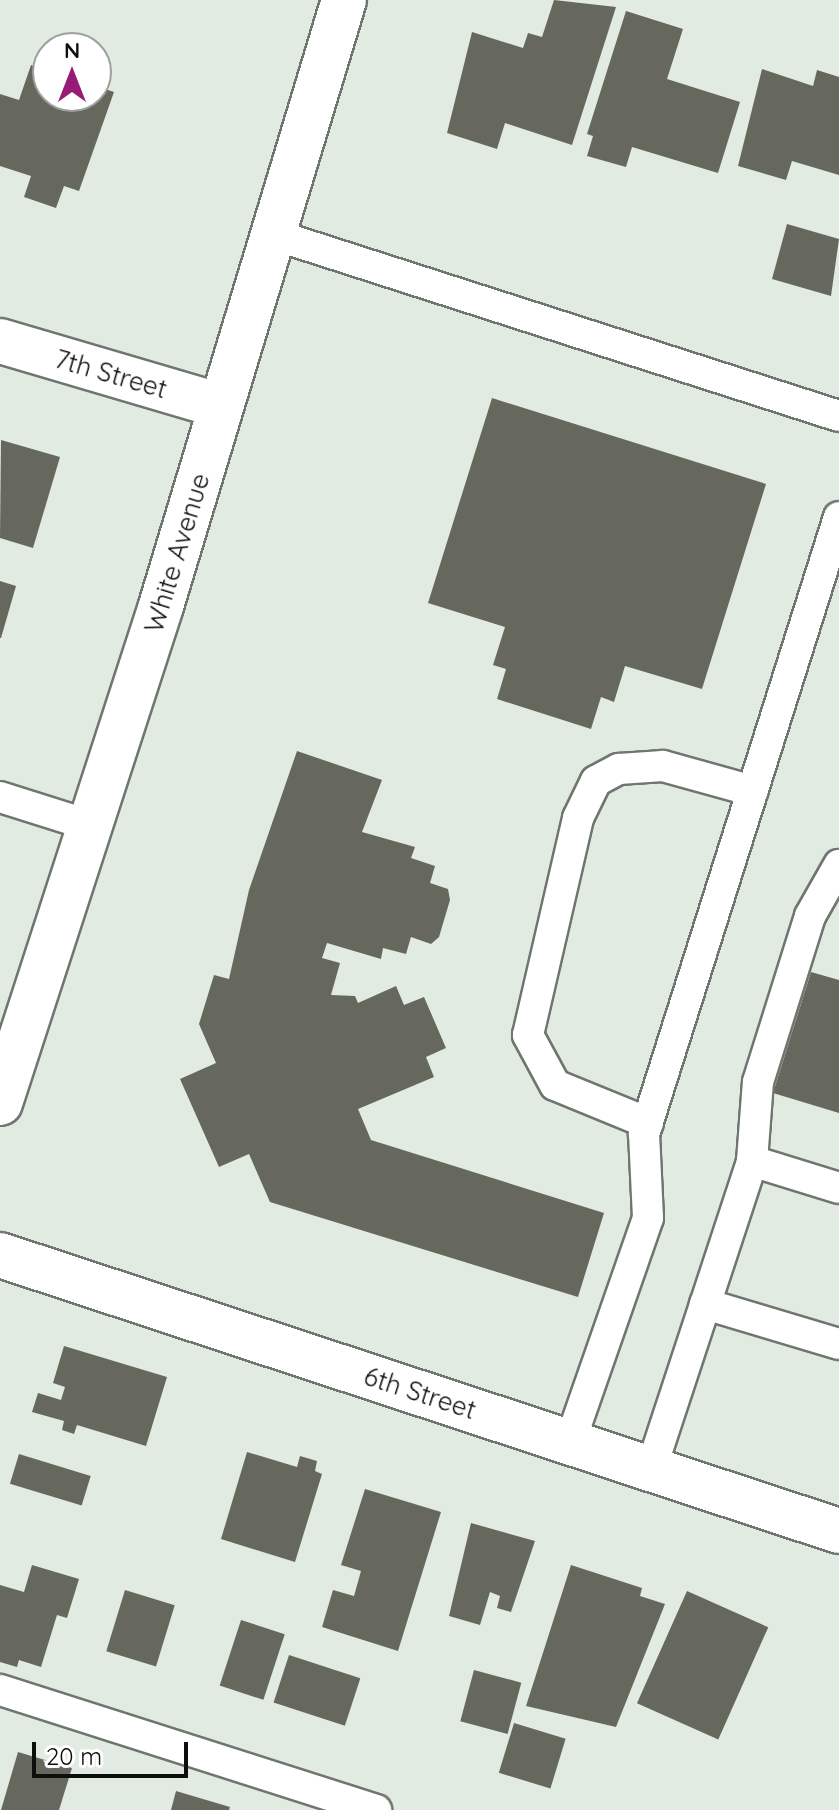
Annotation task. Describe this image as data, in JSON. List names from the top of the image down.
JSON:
{
  "streets": {
    "main road": ["7th Street", "White Avenue", "6th Street"]
  },
  "crossings": [
    ["7th Street", "White Avenue"]
  ],
  "scale_bar": "20 m",
  "north": "top"
}
